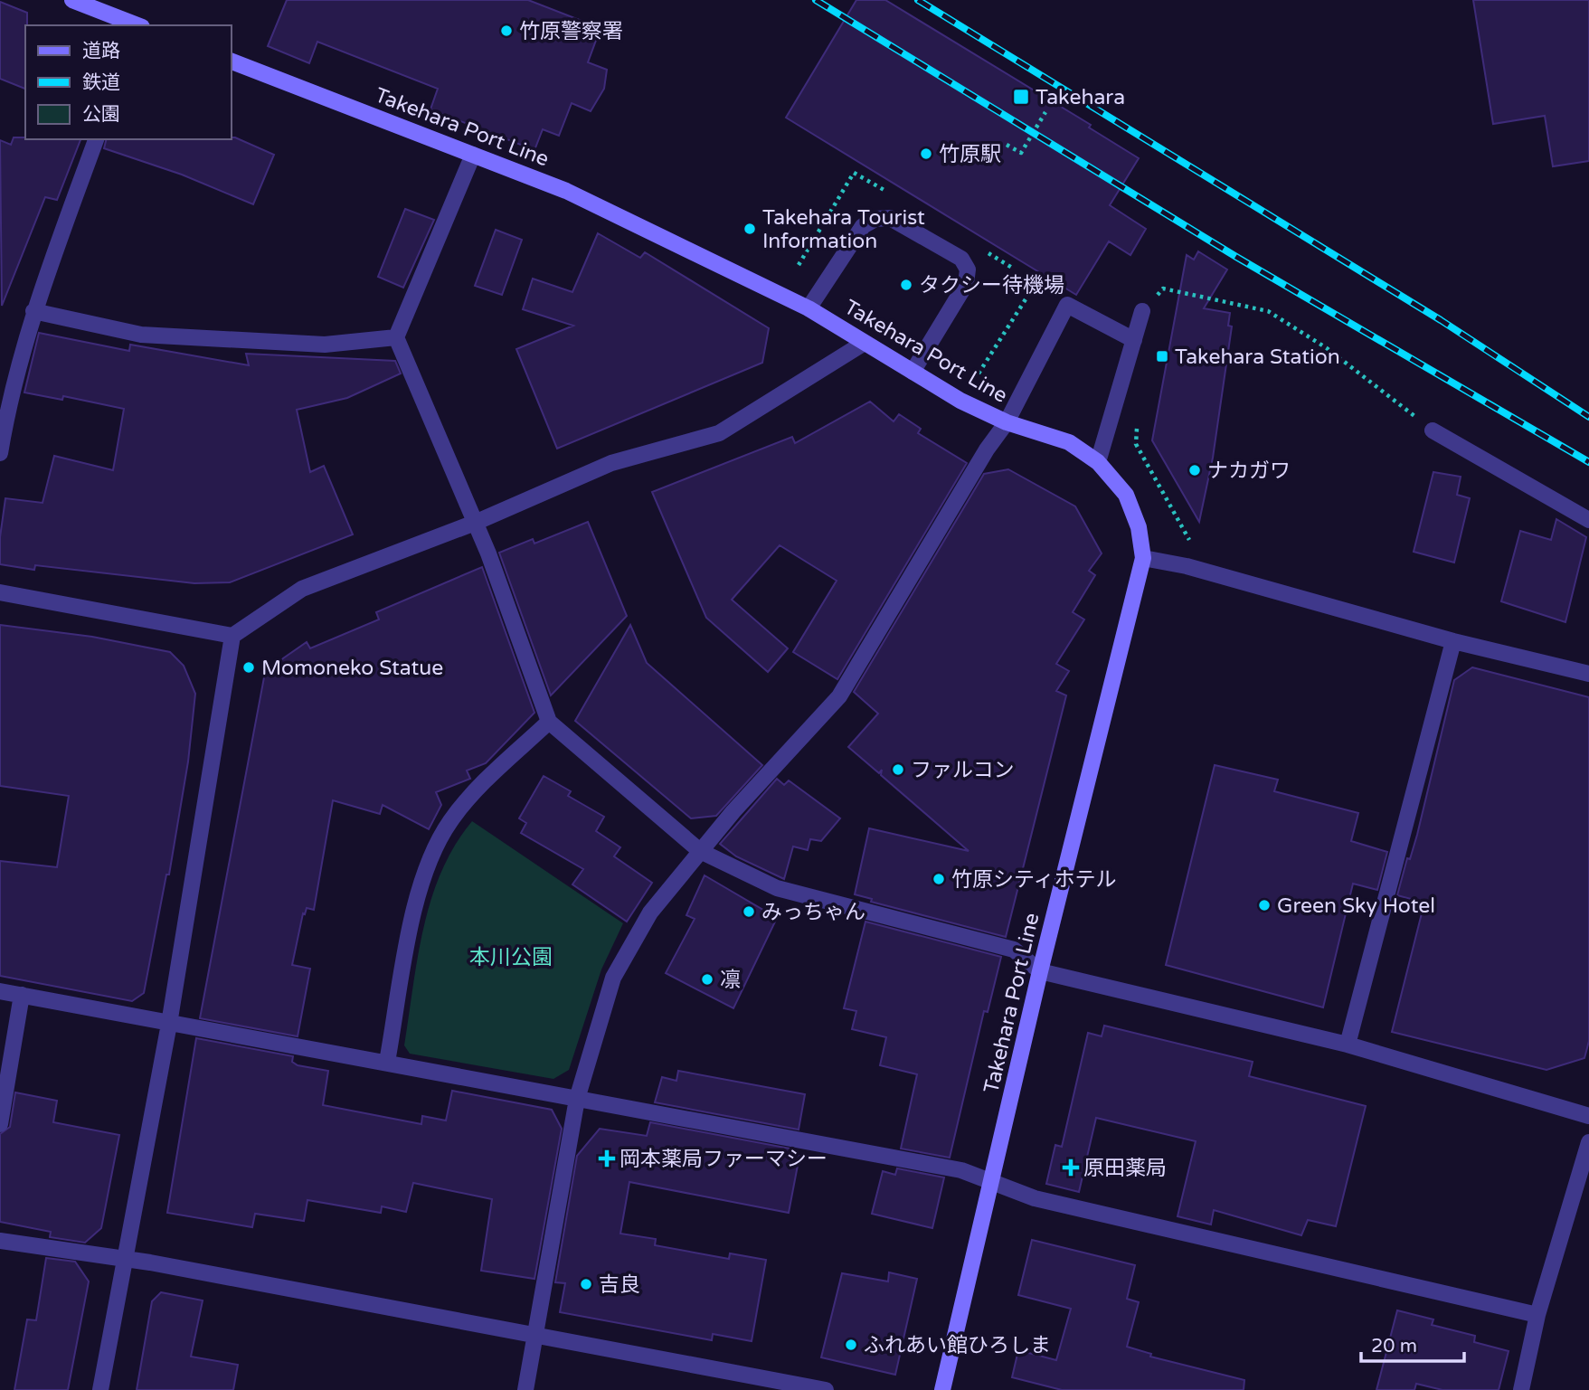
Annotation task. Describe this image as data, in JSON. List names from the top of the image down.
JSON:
{
  "streets": {
    "main road": ["Takehara Port Line"]
  },
  "parks": ["本川公園"],
  "places": {
    "other": [
      "竹原警察署",
      "竹原駅",
      "Takehara Tourist Information",
      "タクシー待機場",
      "ナカガワ",
      "Momoneko Statue",
      "ファルコン",
      "竹原シティホテル",
      "Green Sky Hotel",
      "みっちゃん",
      "凛",
      "吉良",
      "ふれあい館ひろしま"
    ],
    "transit": ["Takehara", "Takehara Station"],
    "health": ["岡本薬局ファーマシー", "原田薬局"]
  },
  "legend": ["道路", "鉄道", "公園"],
  "scale_bar": "20 m"
}
